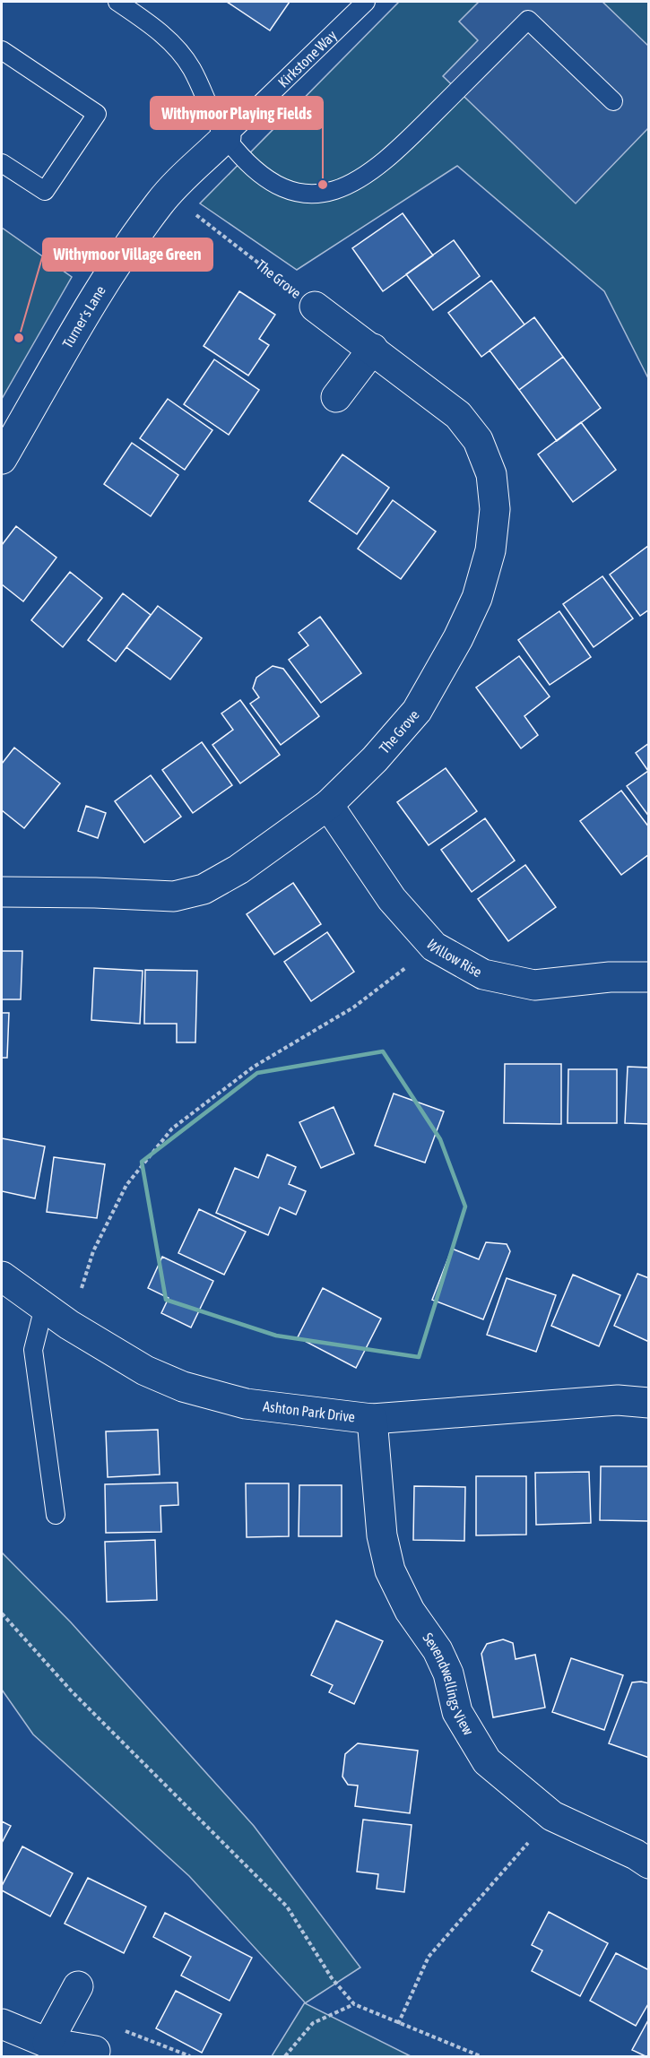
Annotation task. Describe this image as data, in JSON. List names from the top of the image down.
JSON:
{
  "streets": {
    "street": [
      "The Grove",
      "Turner's Lane",
      "Willow Rise",
      "Ashton Park Drive",
      "Sevendwellings View"
    ],
    "lane": ["Kirkstone Way"]
  },
  "crossings": [
    ["Kirkstone Way", "Turner's Lane"],
    ["The Grove", "Willow Rise"],
    ["Ashton Park Drive", "Sevendwellings View"]
  ],
  "places": ["Withymoor Playing Fields", "Withymoor Village Green"]
}
